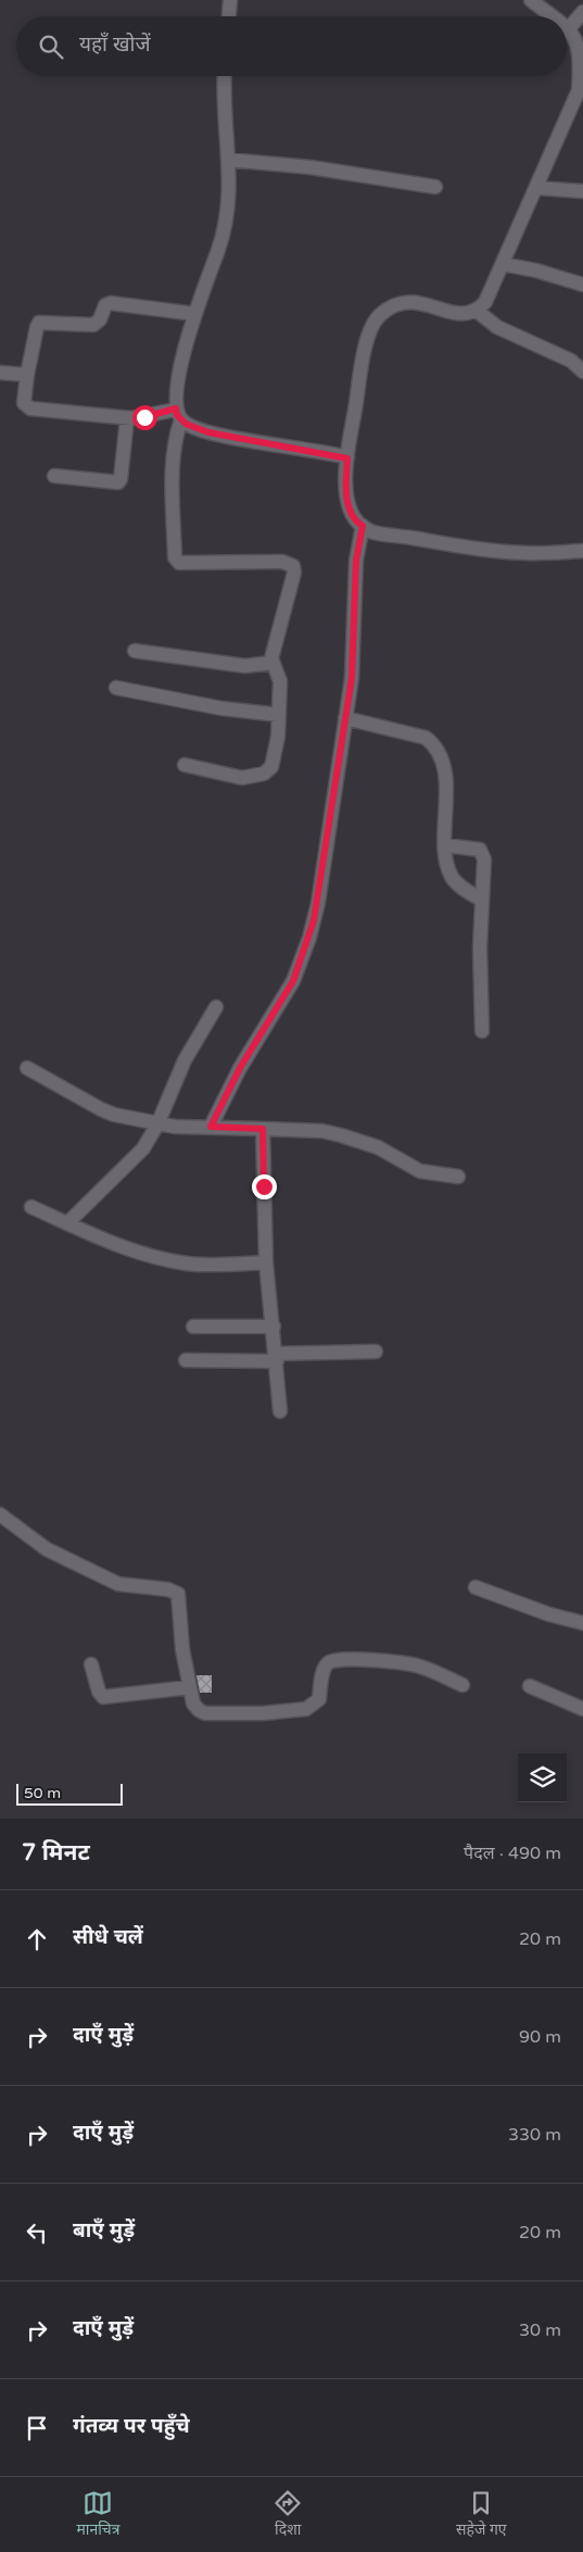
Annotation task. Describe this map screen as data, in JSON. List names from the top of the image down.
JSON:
{
  "scale_bar": "50 m",
  "page": {
    "search": "यहाँ खोजें",
    "scale": "50 m",
    "heading": ["7 मिनट", "पैदल · 490 m"],
    "list": [
      ["सीधे चलें", "20 m"],
      ["दाएँ मुड़ें", "90 m"],
      ["दाएँ मुड़ें", "330 m"],
      ["बाएँ मुड़ें", "20 m"],
      ["दाएँ मुड़ें", "30 m"],
      "गंतव्य पर पहुँचे"
    ],
    "nav": ["मानचित्र", "दिशा", "सहेजे गए"]
  }
}
